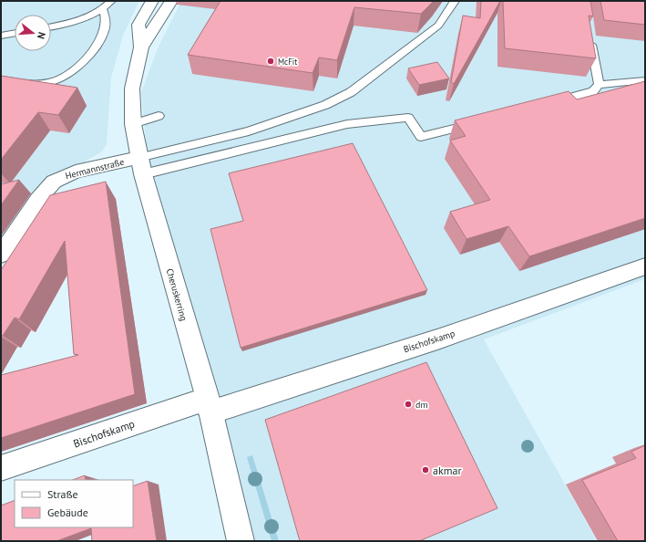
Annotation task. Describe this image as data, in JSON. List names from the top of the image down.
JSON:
{
  "streets": {
    "street": ["Hermannstraße", "Cheruskerring", "Bischofskamp"]
  },
  "crossings": [
    ["Hermannstraße", "Cheruskerring"],
    ["Cheruskerring", "Bischofskamp"]
  ],
  "places": ["McFit", "dm", "akmar"],
  "legend": ["Straße", "Gebäude"],
  "north": "right"
}
